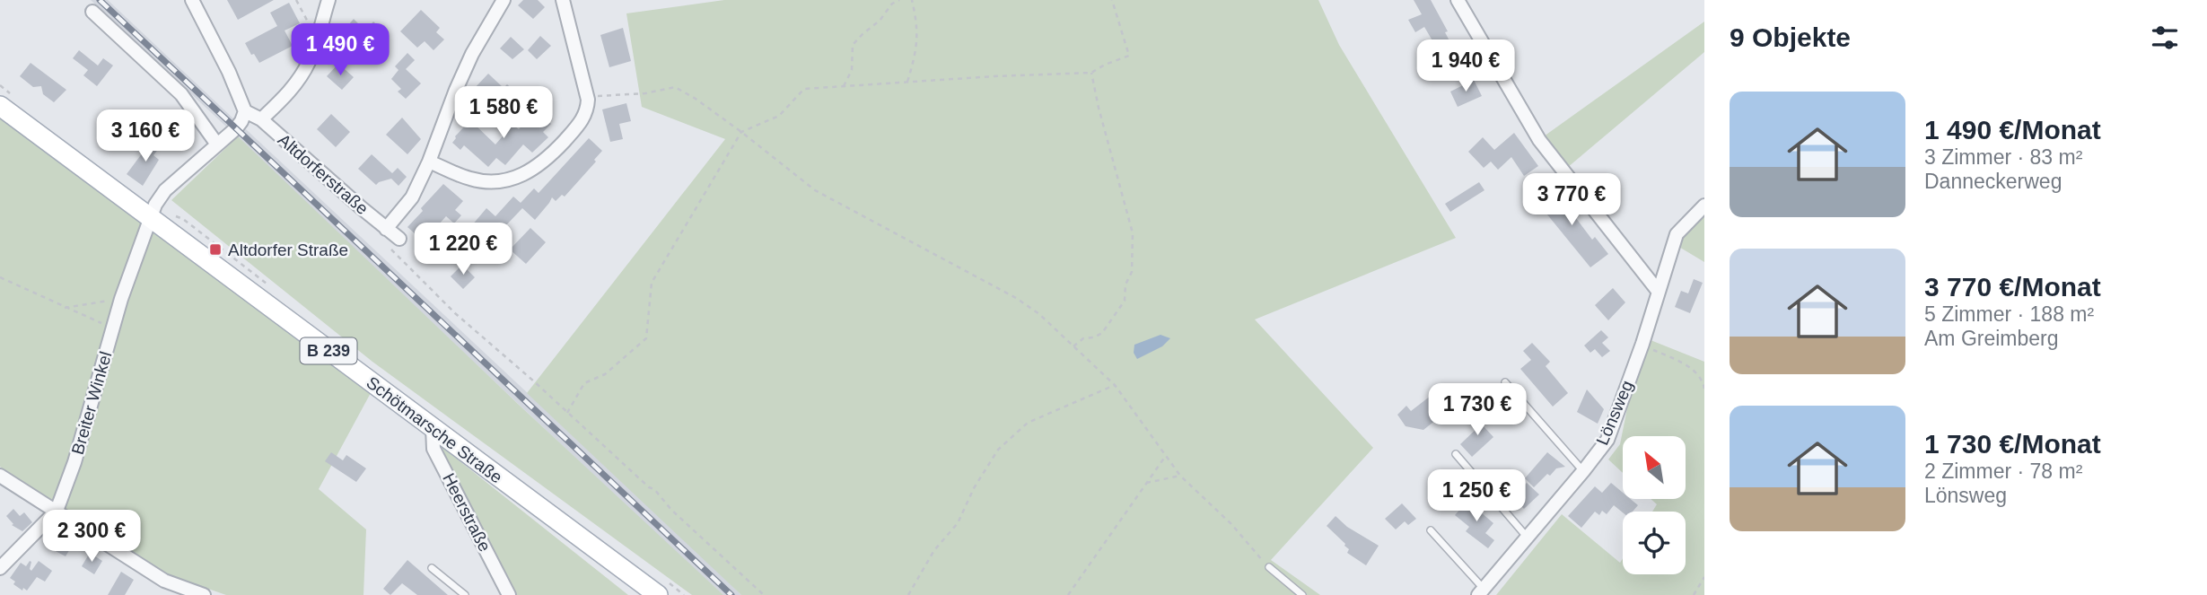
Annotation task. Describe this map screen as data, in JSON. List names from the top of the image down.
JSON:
{
  "streets": {
    "main road": ["B 239", "Schötmarsche Straße"],
    "street": [
      "Altdorferstraße",
      "Breiter Winkel",
      "Lönsweg",
      "Heerstraße"
    ]
  },
  "crossings": [
    ["Breiter Winkel", "Schötmarsche Straße"],
    ["Schötmarsche Straße", "Heerstraße"]
  ],
  "places": {
    "transit": ["Altdorfer Straße"]
  },
  "north": "top left",
  "page": {
    "heading": "9 Objekte",
    "price": [
      "1 490 €",
      "1 940 €",
      "1 580 €",
      "3 160 €",
      "3 770 €",
      "1 220 €",
      "1 730 €",
      "1 250 €",
      "2 300 €"
    ],
    "list": [
      {
        "name": "1 490 €/Monat",
        "note": "3 Zimmer · 83 m² · Danneckerweg"
      },
      {
        "name": "3 770 €/Monat",
        "note": "5 Zimmer · 188 m² · Am Greimberg"
      },
      {
        "name": "1 730 €/Monat",
        "note": "2 Zimmer · 78 m² · Lönsweg"
      }
    ]
  }
}
